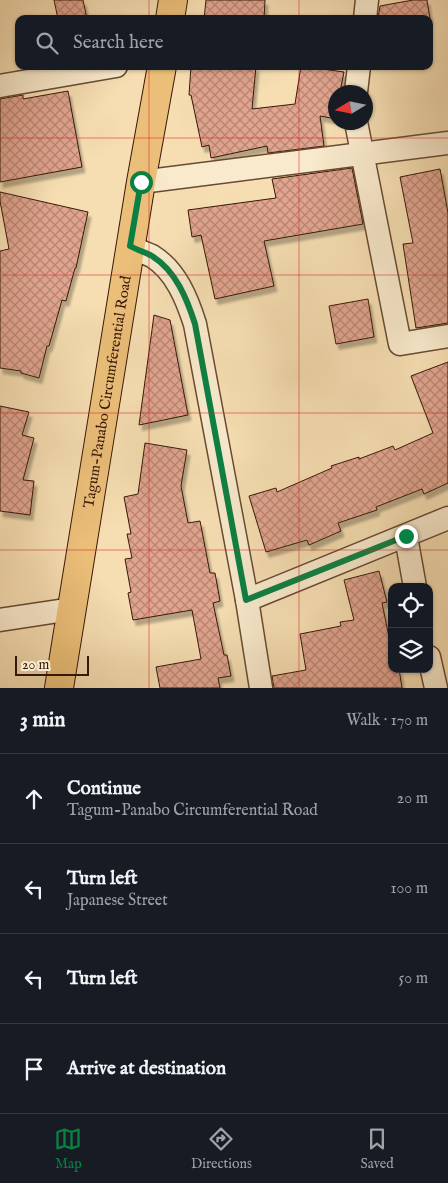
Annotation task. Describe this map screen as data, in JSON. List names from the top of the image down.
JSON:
{
  "streets": {
    "main road": ["Tagum-Panabo Circumferential Road"]
  },
  "scale_bar": "20 m",
  "north": "left",
  "page": {
    "search": "Search here",
    "scale": "20 m",
    "heading": ["3 min", "Walk · 170 m"],
    "list": [
      ["Continue", "Tagum-Panabo Circumferential Road", "20 m"],
      ["Turn left", "Japanese Street", "100 m"],
      ["Turn left", "50 m"],
      "Arrive at destination"
    ],
    "nav": ["Map", "Directions", "Saved"]
  }
}
